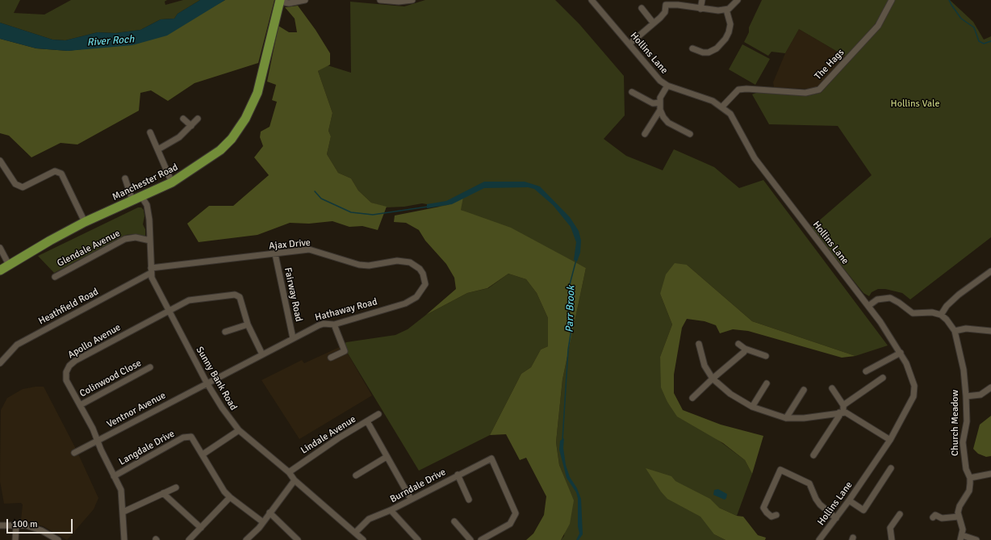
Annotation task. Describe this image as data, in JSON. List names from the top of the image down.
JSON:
{
  "streets": {
    "highway": ["Manchester Road"],
    "street": [
      "Hollins Lane",
      "The Hags",
      "Ajax Drive",
      "Glendale Avenue",
      "Fairway Road",
      "Heathfield Road",
      "Hathaway Road",
      "Apollo Avenue",
      "Colinwood Close",
      "Sunny Bank Road",
      "Ventnor Avenue",
      "Church Meadow",
      "Lindale Avenue",
      "Langdale Drive",
      "Burndale Drive"
    ]
  },
  "crossings": [
    ["Hollins Lane", "The Hags"],
    ["Manchester Road", "Sunny Bank Road"],
    ["Ajax Drive", "Fairway Road"],
    ["Ajax Drive", "Heathfield Road"],
    ["Ajax Drive", "Hathaway Road"],
    ["Ajax Drive", "Sunny Bank Road"],
    ["Glendale Avenue", "Sunny Bank Road"],
    ["Fairway Road", "Hathaway Road"],
    ["Heathfield Road", "Sunny Bank Road"],
    ["Hathaway Road", "Apollo Avenue"],
    ["Hathaway Road", "Sunny Bank Road"],
    ["Hathaway Road", "Ventnor Avenue"],
    ["Apollo Avenue", "Colinwood Close"],
    ["Apollo Avenue", "Sunny Bank Road"],
    ["Apollo Avenue", "Ventnor Avenue"],
    ["Apollo Avenue", "Langdale Drive"],
    ["Sunny Bank Road", "Ventnor Avenue"],
    ["Sunny Bank Road", "Lindale Avenue"],
    ["Sunny Bank Road", "Burndale Drive"]
  ],
  "water": ["River Roch", "Parr Brook"],
  "parks": ["Hollins Vale"],
  "scale_bar": "100 m"
}
